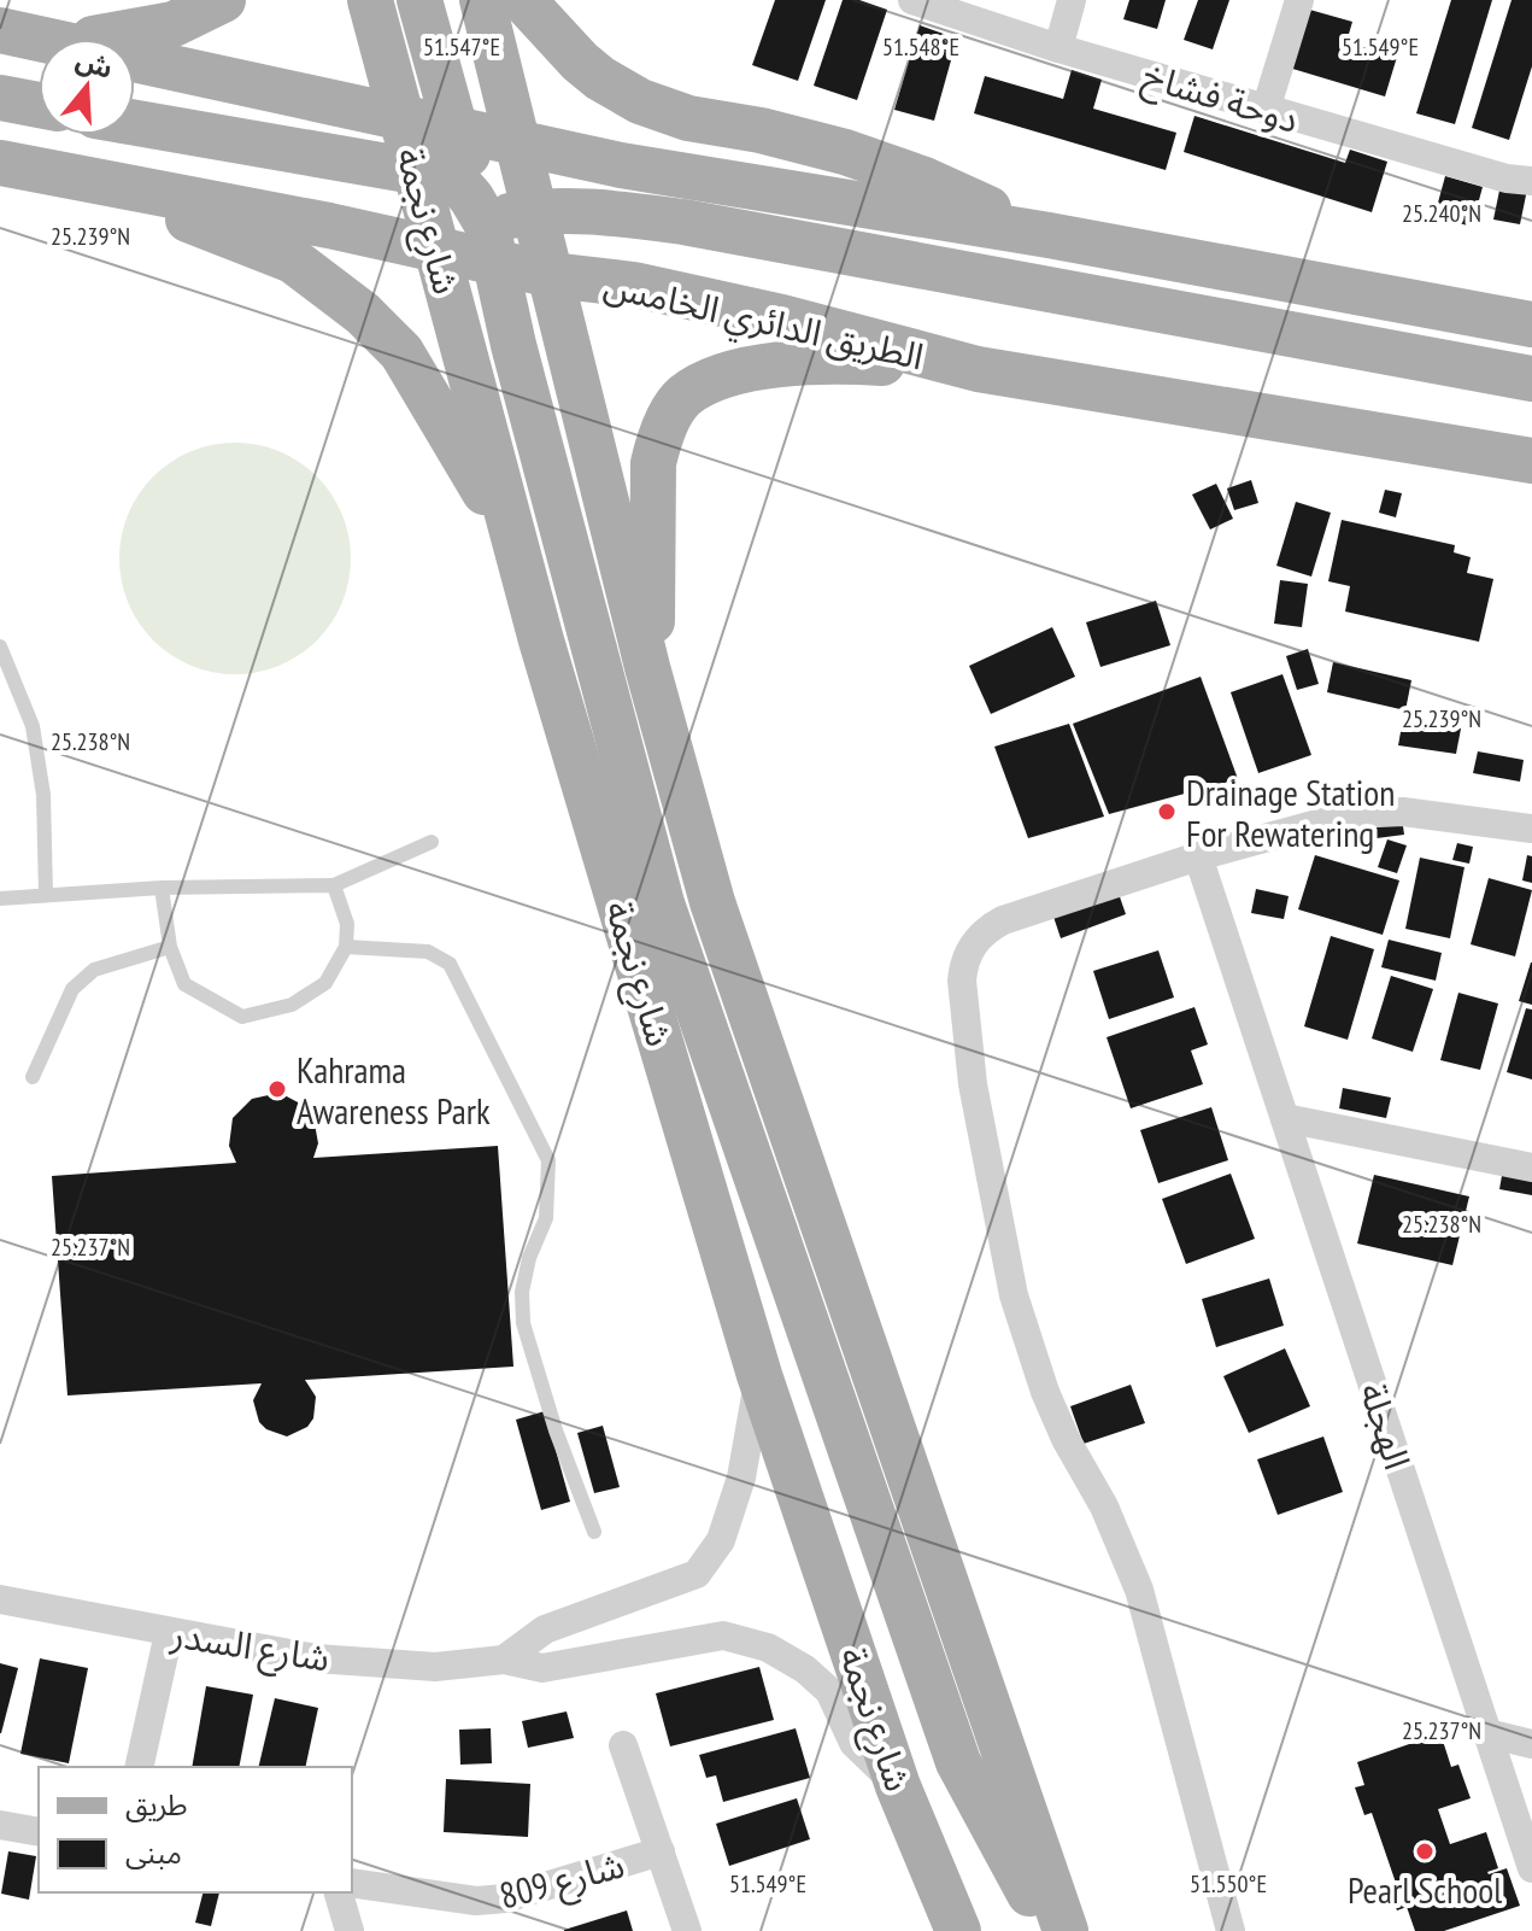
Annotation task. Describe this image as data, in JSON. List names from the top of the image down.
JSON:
{
  "streets": {
    "main road": ["شارع نجمة", "الطريق الدائري الخامس"],
    "street": [
      "دوحة فشاخ",
      "الهجلة",
      "شارع السدر",
      "شارع 809"
    ]
  },
  "crossings": [
    ["شارع نجمة", "شارع السدر"]
  ],
  "places": ["Drainage Station For Rewatering", "Kahrama Awareness Park", "Pearl School"],
  "legend": ["طريق", "مبنى"],
  "north": "top",
  "coordinates": [
    "51.547°E",
    "51.548°E",
    "51.549°E",
    "25.240°N",
    "25.239°N",
    "25.238°N",
    "25.237°N",
    "51.550°E"
  ]
}
